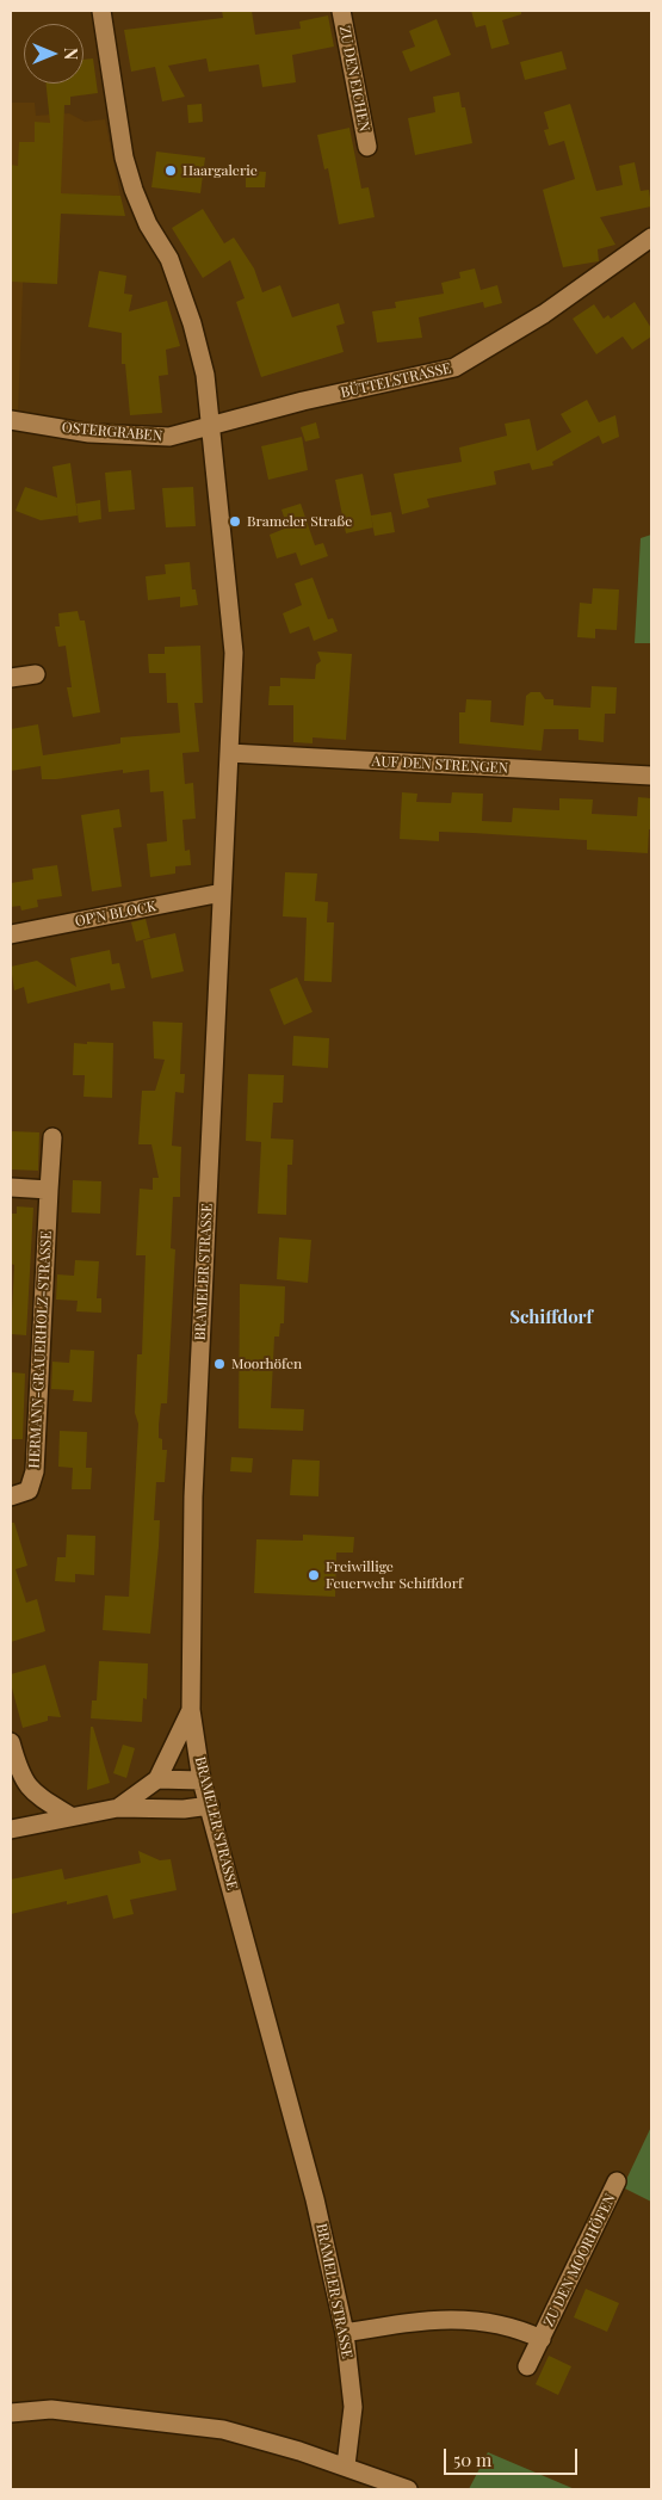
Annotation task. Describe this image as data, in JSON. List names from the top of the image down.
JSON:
{
  "streets": {
    "street": [
      "ZU DEN EICHEN",
      "BÜTTELSTRASSE",
      "OSTERGRABEN",
      "AUF DEN STRENGEN",
      "OP'N BLOCK",
      "BRAMELER STRASSE",
      "HERMANN-GRAUERHOLZ-STRASSE",
      "ZU DEN MOORHÖFEN"
    ]
  },
  "crossings": [
    ["BÜTTELSTRASSE", "OSTERGRABEN"],
    ["BÜTTELSTRASSE", "BRAMELER STRASSE"],
    ["OSTERGRABEN", "BRAMELER STRASSE"],
    ["AUF DEN STRENGEN", "BRAMELER STRASSE"],
    ["OP'N BLOCK", "BRAMELER STRASSE"],
    ["BRAMELER STRASSE", "ZU DEN MOORHÖFEN"]
  ],
  "districts": ["Schiffdorf"],
  "places": [
    "Haargalerie",
    "Brameler Straße",
    "Moorhöfen",
    "Freiwillige Feuerwehr Schiffdorf"
  ],
  "scale_bar": "50 m",
  "north": "right"
}
